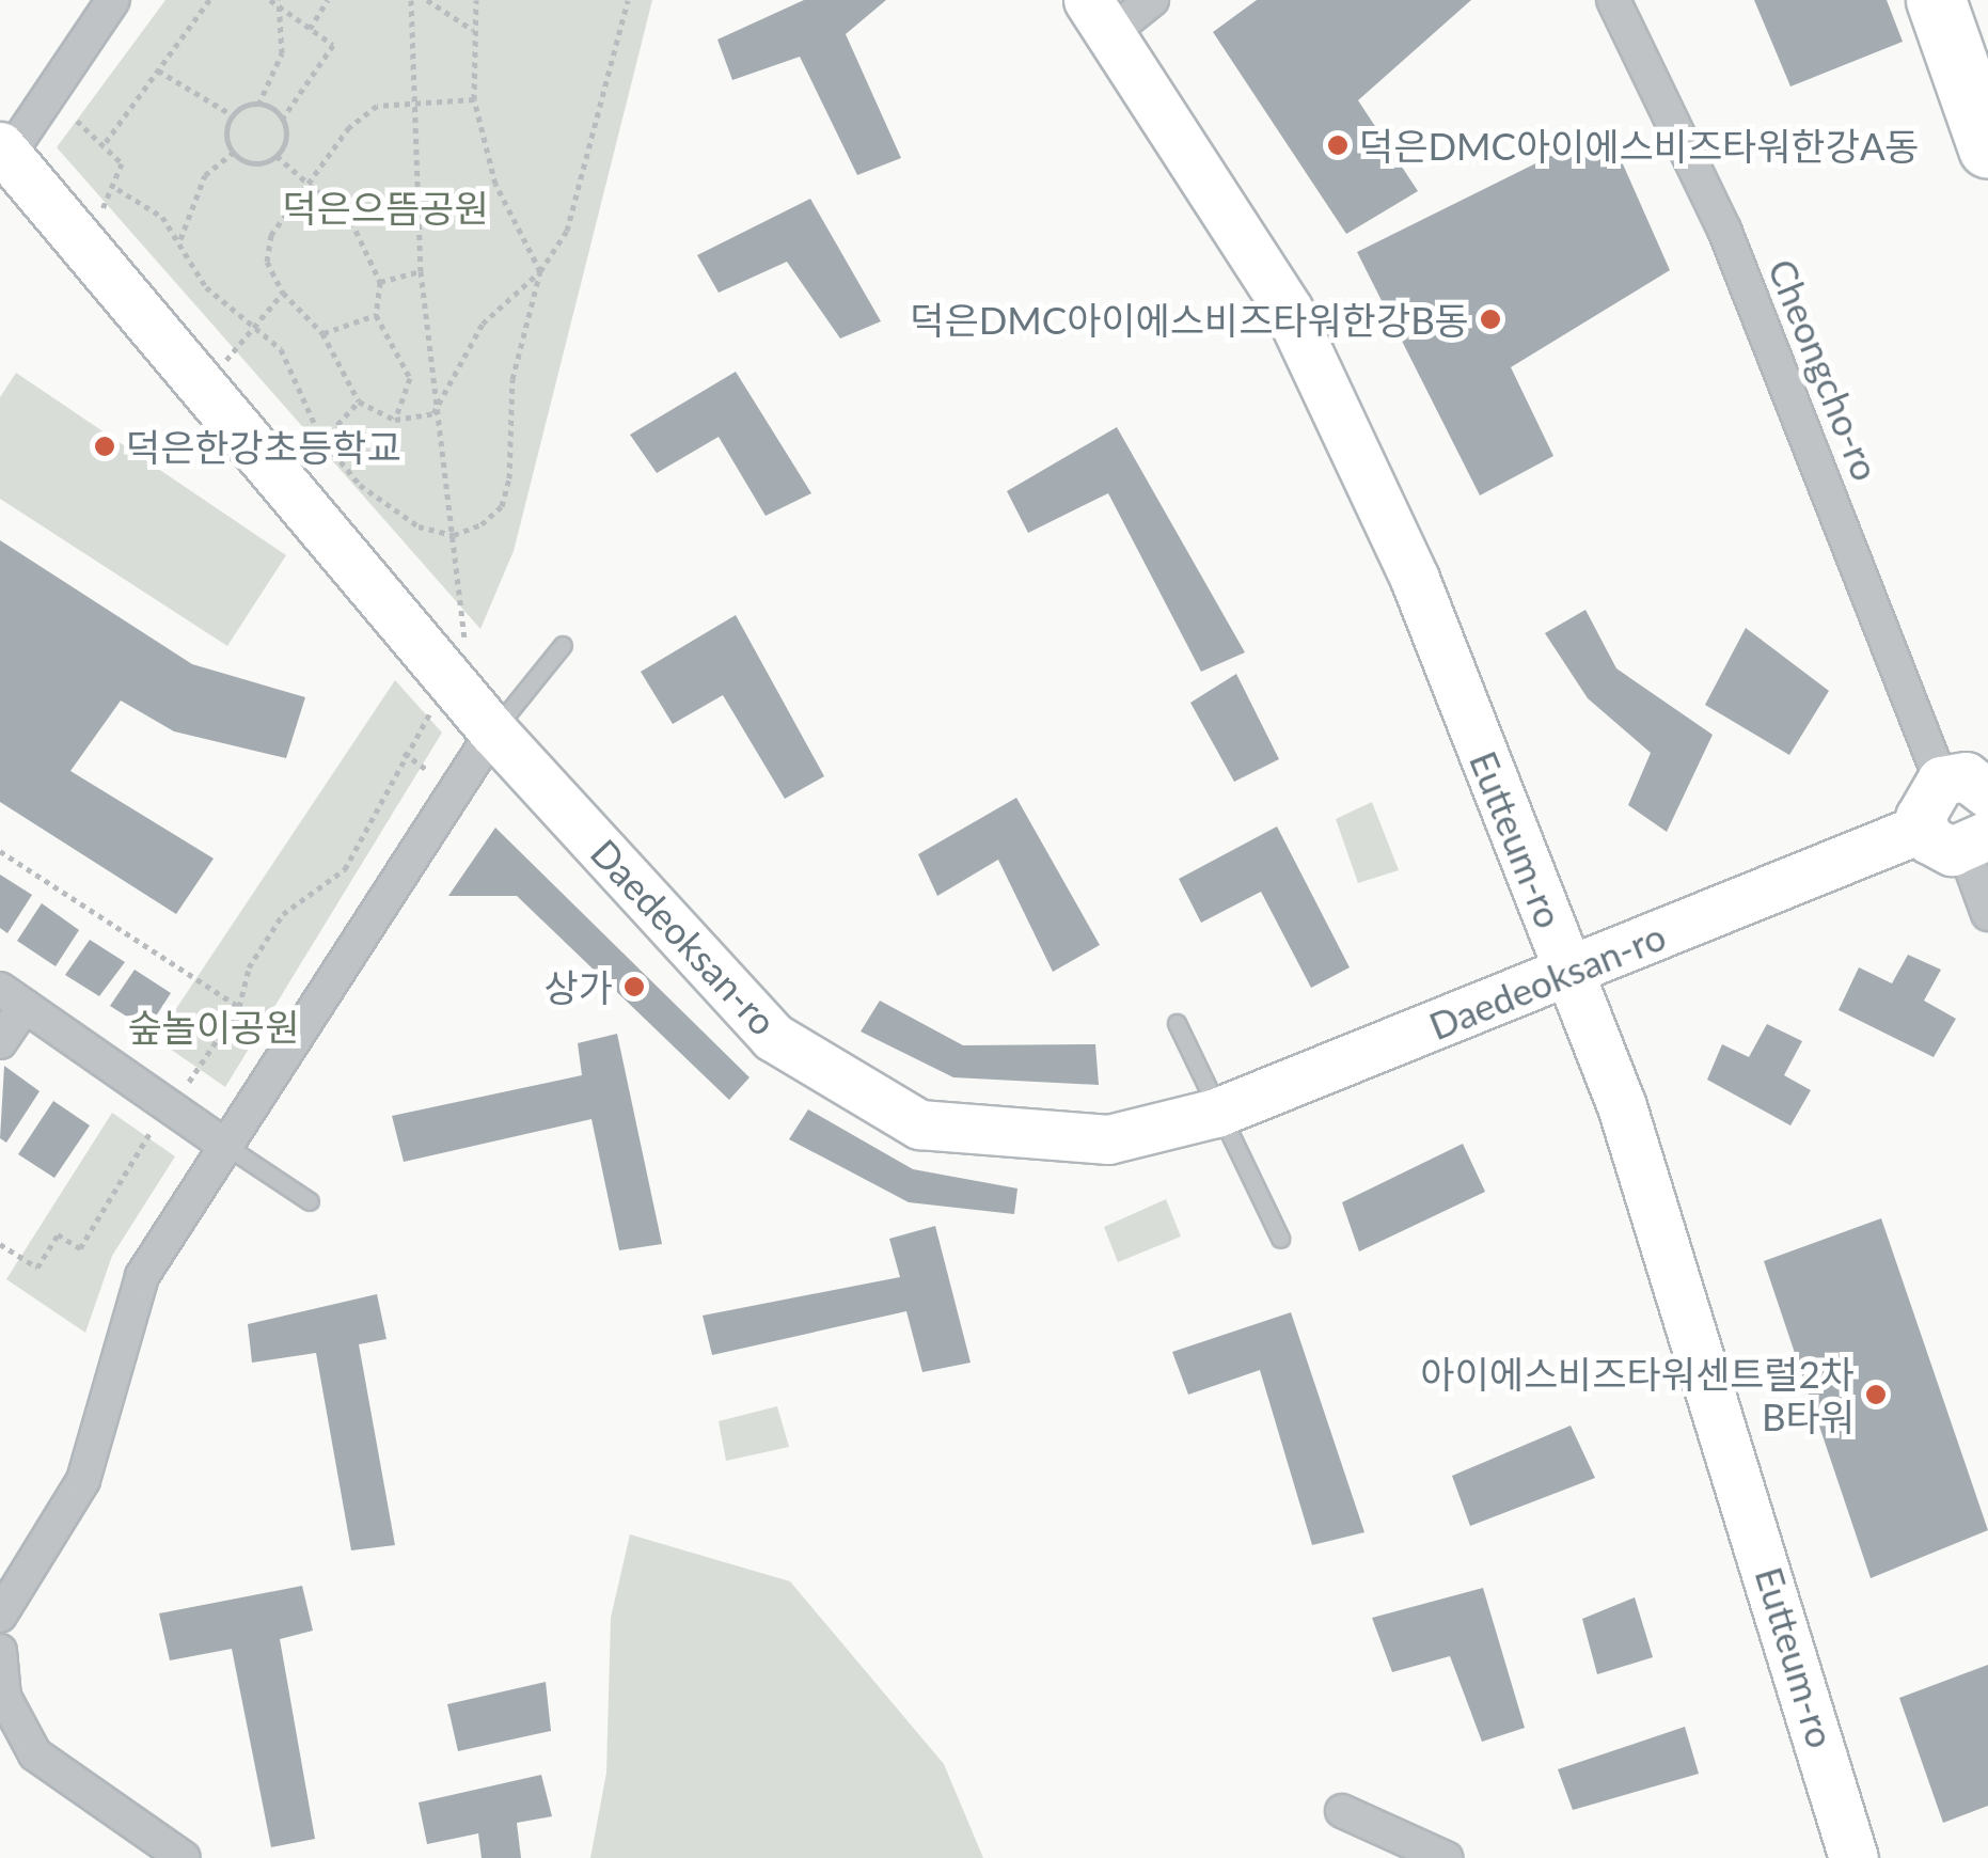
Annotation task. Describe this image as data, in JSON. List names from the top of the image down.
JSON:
{
  "streets": {
    "street": ["Cheongcho-ro", "Eutteum-ro", "Daedeoksan-ro"]
  },
  "crossings": [
    ["Eutteum-ro", "Daedeoksan-ro"]
  ],
  "parks": ["덕은으뜸공원", "숲놀이공원"],
  "places": [
    "덕은DMC아이에스비즈타워한강A동",
    "덕은DMC아이에스비즈타워한강B동",
    "덕은한강초등학교",
    "상가",
    "아이에스비즈타워센트럴2차 B타워"
  ]
}
